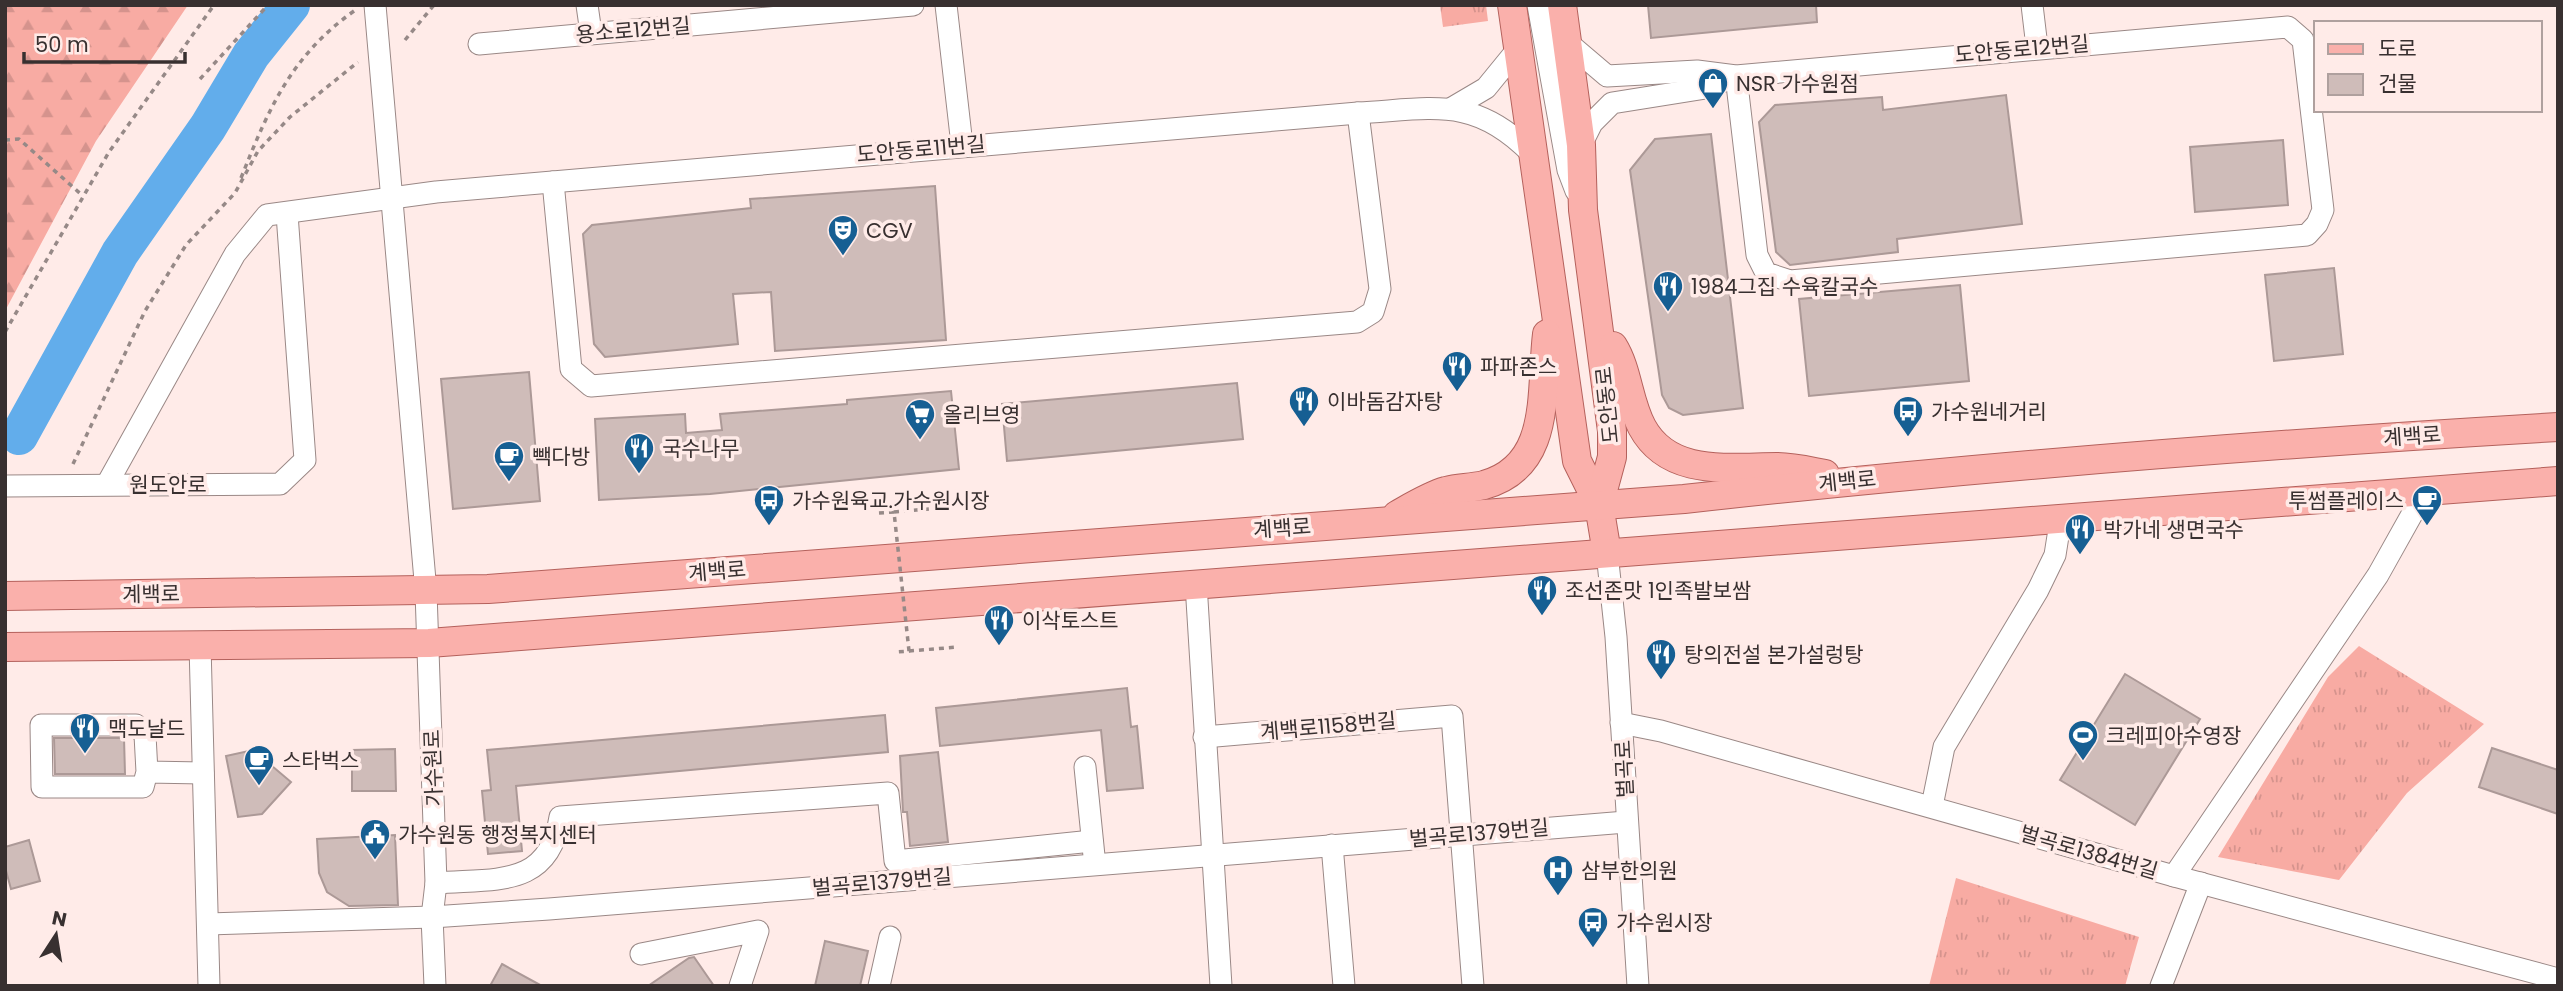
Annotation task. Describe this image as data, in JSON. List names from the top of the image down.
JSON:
{
  "streets": {
    "main road": ["도안동로", "계백로"],
    "street": [
      "용소로12번길",
      "도안동로12번길",
      "도안동로11번길",
      "원도안로",
      "계백로1158번길",
      "가수원로",
      "벌곡로",
      "벌곡로1379번길",
      "벌곡로1384번길"
    ]
  },
  "crossings": [
    ["도안동로11번길", "원도안로"],
    ["도안동로", "계백로"],
    ["계백로", "가수원로"],
    ["계백로1158번길", "벌곡로1379번길"],
    ["가수원로", "벌곡로1379번길"],
    ["벌곡로", "벌곡로1379번길"],
    ["벌곡로", "벌곡로1384번길"]
  ],
  "places": {
    "shop": ["NSR 가수원점"],
    "theatre": ["CGV"],
    "restaurant": [
      "1984그집 수육칼국수",
      "파파존스",
      "이바돔감자탕",
      "국수나무",
      "박가네 생면국수",
      "조선존맛 1인족발보쌈",
      "이삭토스트",
      "탕의전설 본가설렁탕",
      "맥도날드"
    ],
    "bus stop": ["가수원네거리", "가수원육교.가수원시장", "가수원시장"],
    "supermarket": ["올리브영"],
    "cafe": ["빽다방", "투썸플레이스", "스타벅스"],
    "sports": ["크레피아수영장"],
    "public building": ["가수원동 행정복지센터"],
    "hospital": ["삼부한의원"]
  },
  "legend": ["도로", "건물"],
  "scale_bar": "50 m",
  "north": "top"
}
